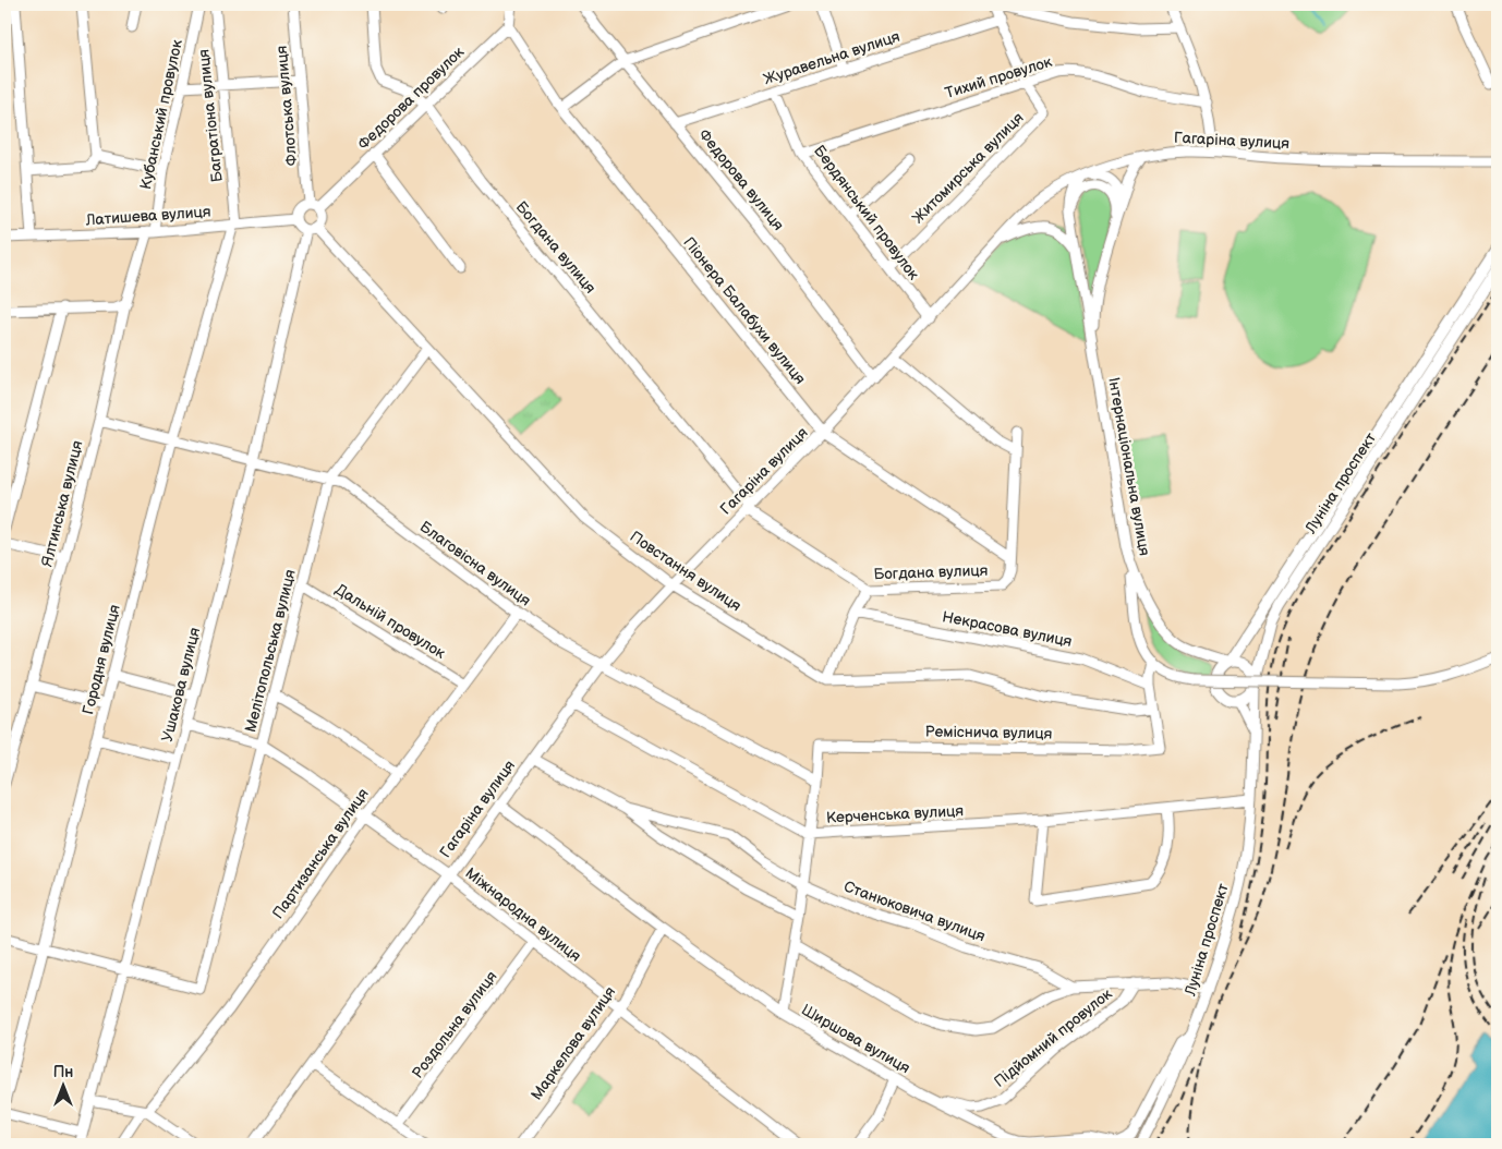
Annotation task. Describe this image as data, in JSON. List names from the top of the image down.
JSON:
{
  "streets": {
    "main road": ["Луніна проспект"],
    "street": [
      "Журавельна вулиця",
      "Тихий провулок",
      "Федорова провулок",
      "Флотська вулиця",
      "Кубанський провулок",
      "Багратіона вулиця",
      "Гагаріна вулиця",
      "Житомирська вулиця",
      "Федорова вулиця",
      "Бердянський провулок",
      "Латишева вулиця",
      "Богдана вулиця",
      "Піонера Балабухи вулиця",
      "Інтернаціональна вулиця",
      "Ялтинська вулиця",
      "Благовісна вулиця",
      "Повстання вулиця",
      "Дальній провулок",
      "Некрасова вулиця",
      "Мелітопольська вулиця",
      "Городня вулиця",
      "Ушакова вулиця",
      "Реміснича вулиця",
      "Керченська вулиця",
      "Партизанська вулиця",
      "Станюковича вулиця",
      "Міжнародна вулиця",
      "Роздольна вулиця",
      "Підйомний провулок",
      "Ширшова вулиця",
      "Маркелова вулиця"
    ]
  },
  "crossings": [
    ["Журавельна вулиця", "Федорова вулиця"],
    ["Журавельна вулиця", "Бердянський провулок"],
    ["Тихий провулок", "Житомирська вулиця"],
    ["Тихий провулок", "Бердянський провулок"],
    ["Федорова провулок", "Флотська вулиця"],
    ["Федорова провулок", "Латишева вулиця"],
    ["Федорова провулок", "Богдана вулиця"],
    ["Федорова провулок", "Піонера Балабухи вулиця"],
    ["Федорова провулок", "Повстання вулиця"],
    ["Федорова провулок", "Ушакова вулиця"],
    ["Флотська вулиця", "Латишева вулиця"],
    ["Флотська вулиця", "Повстання вулиця"],
    ["Флотська вулиця", "Ушакова вулиця"],
    ["Кубанський провулок", "Латишева вулиця"],
    ["Кубанський провулок", "Ялтинська вулиця"],
    ["Багратіона вулиця", "Латишева вулиця"],
    ["Багратіона вулиця", "Городня вулиця"],
    ["Гагаріна вулиця", "Федорова вулиця"],
    ["Гагаріна вулиця", "Бердянський провулок"],
    ["Гагаріна вулиця", "Богдана вулиця"],
    ["Гагаріна вулиця", "Піонера Балабухи вулиця"],
    ["Гагаріна вулиця", "Благовісна вулиця"],
    ["Гагаріна вулиця", "Повстання вулиця"],
    ["Гагаріна вулиця", "Керченська вулиця"],
    ["Гагаріна вулиця", "Станюковича вулиця"],
    ["Гагаріна вулиця", "Міжнародна вулиця"],
    ["Гагаріна вулиця", "Ширшова вулиця"],
    ["Житомирська вулиця", "Бердянський провулок"],
    ["Латишева вулиця", "Ялтинська вулиця"],
    ["Латишева вулиця", "Повстання вулиця"],
    ["Латишева вулиця", "Городня вулиця"],
    ["Латишева вулиця", "Ушакова вулиця"],
    ["Богдана вулиця", "Піонера Балабухи вулиця"],
    ["Інтернаціональна вулиця", "Луніна проспект"],
    ["Луніна проспект", "Керченська вулиця"],
    ["Луніна проспект", "Ширшова вулиця"],
    ["Ялтинська вулиця", "Благовісна вулиця"],
    ["Благовісна вулиця", "Мелітопольська вулиця"],
    ["Благовісна вулиця", "Городня вулиця"],
    ["Благовісна вулиця", "Ушакова вулиця"],
    ["Благовісна вулиця", "Реміснича вулиця"],
    ["Благовісна вулиця", "Партизанська вулиця"],
    ["Повстання вулиця", "Мелітопольська вулиця"],
    ["Повстання вулиця", "Ушакова вулиця"],
    ["Дальній провулок", "Мелітопольська вулиця"],
    ["Дальній провулок", "Партизанська вулиця"],
    ["Мелітопольська вулиця", "Ушакова вулиця"],
    ["Мелітопольська вулиця", "Міжнародна вулиця"],
    ["Ушакова вулиця", "Міжнародна вулиця"],
    ["Партизанська вулиця", "Міжнародна вулиця"],
    ["Міжнародна вулиця", "Роздольна вулиця"],
    ["Міжнародна вулиця", "Маркелова вулиця"],
    ["Підйомний провулок", "Ширшова вулиця"],
    ["Ширшова вулиця", "Маркелова вулиця"]
  ],
  "north": "top"
}
